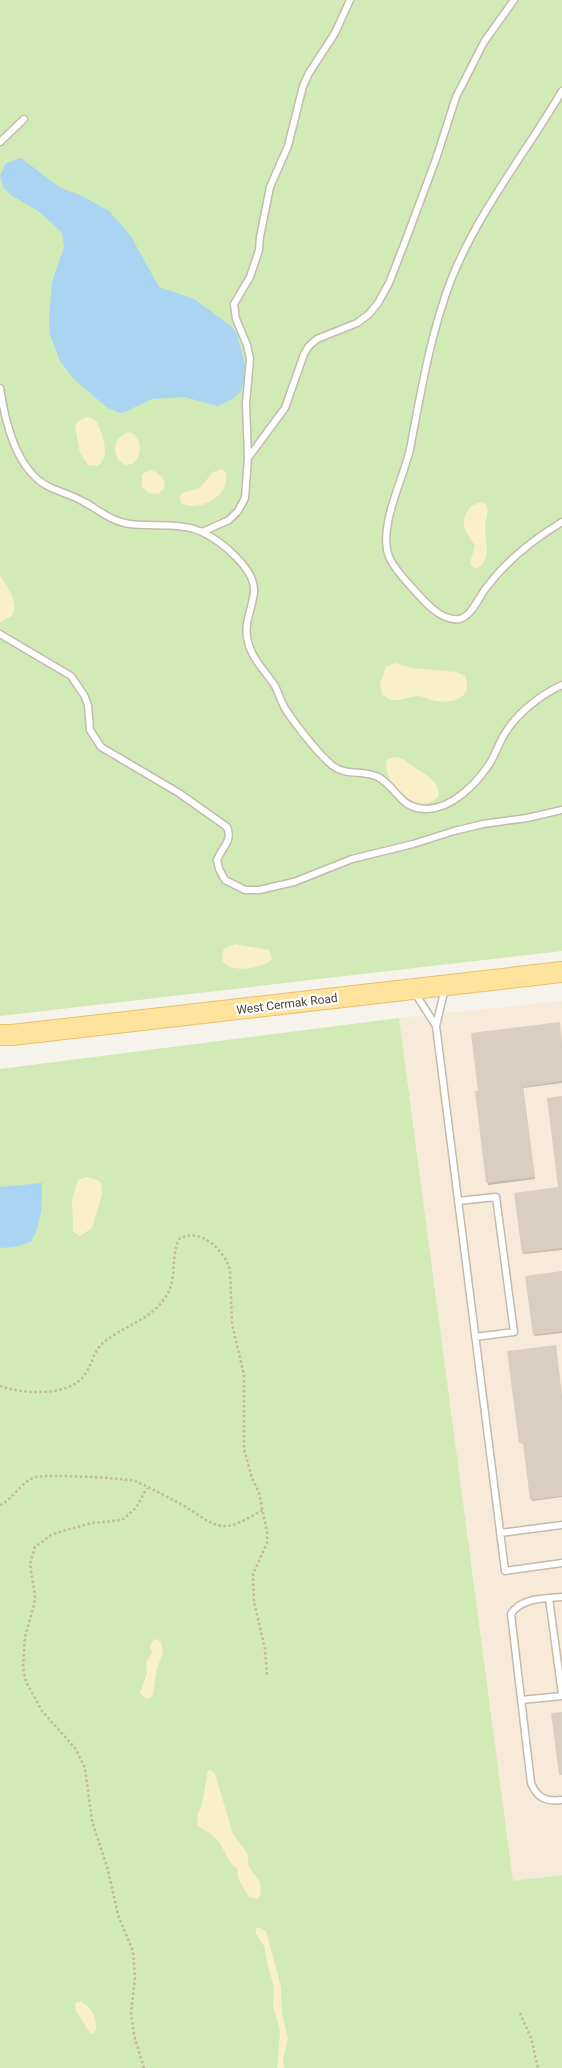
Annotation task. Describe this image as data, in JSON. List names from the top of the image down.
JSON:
{
  "streets": {
    "main road": ["West Cermak Road"]
  }
}
